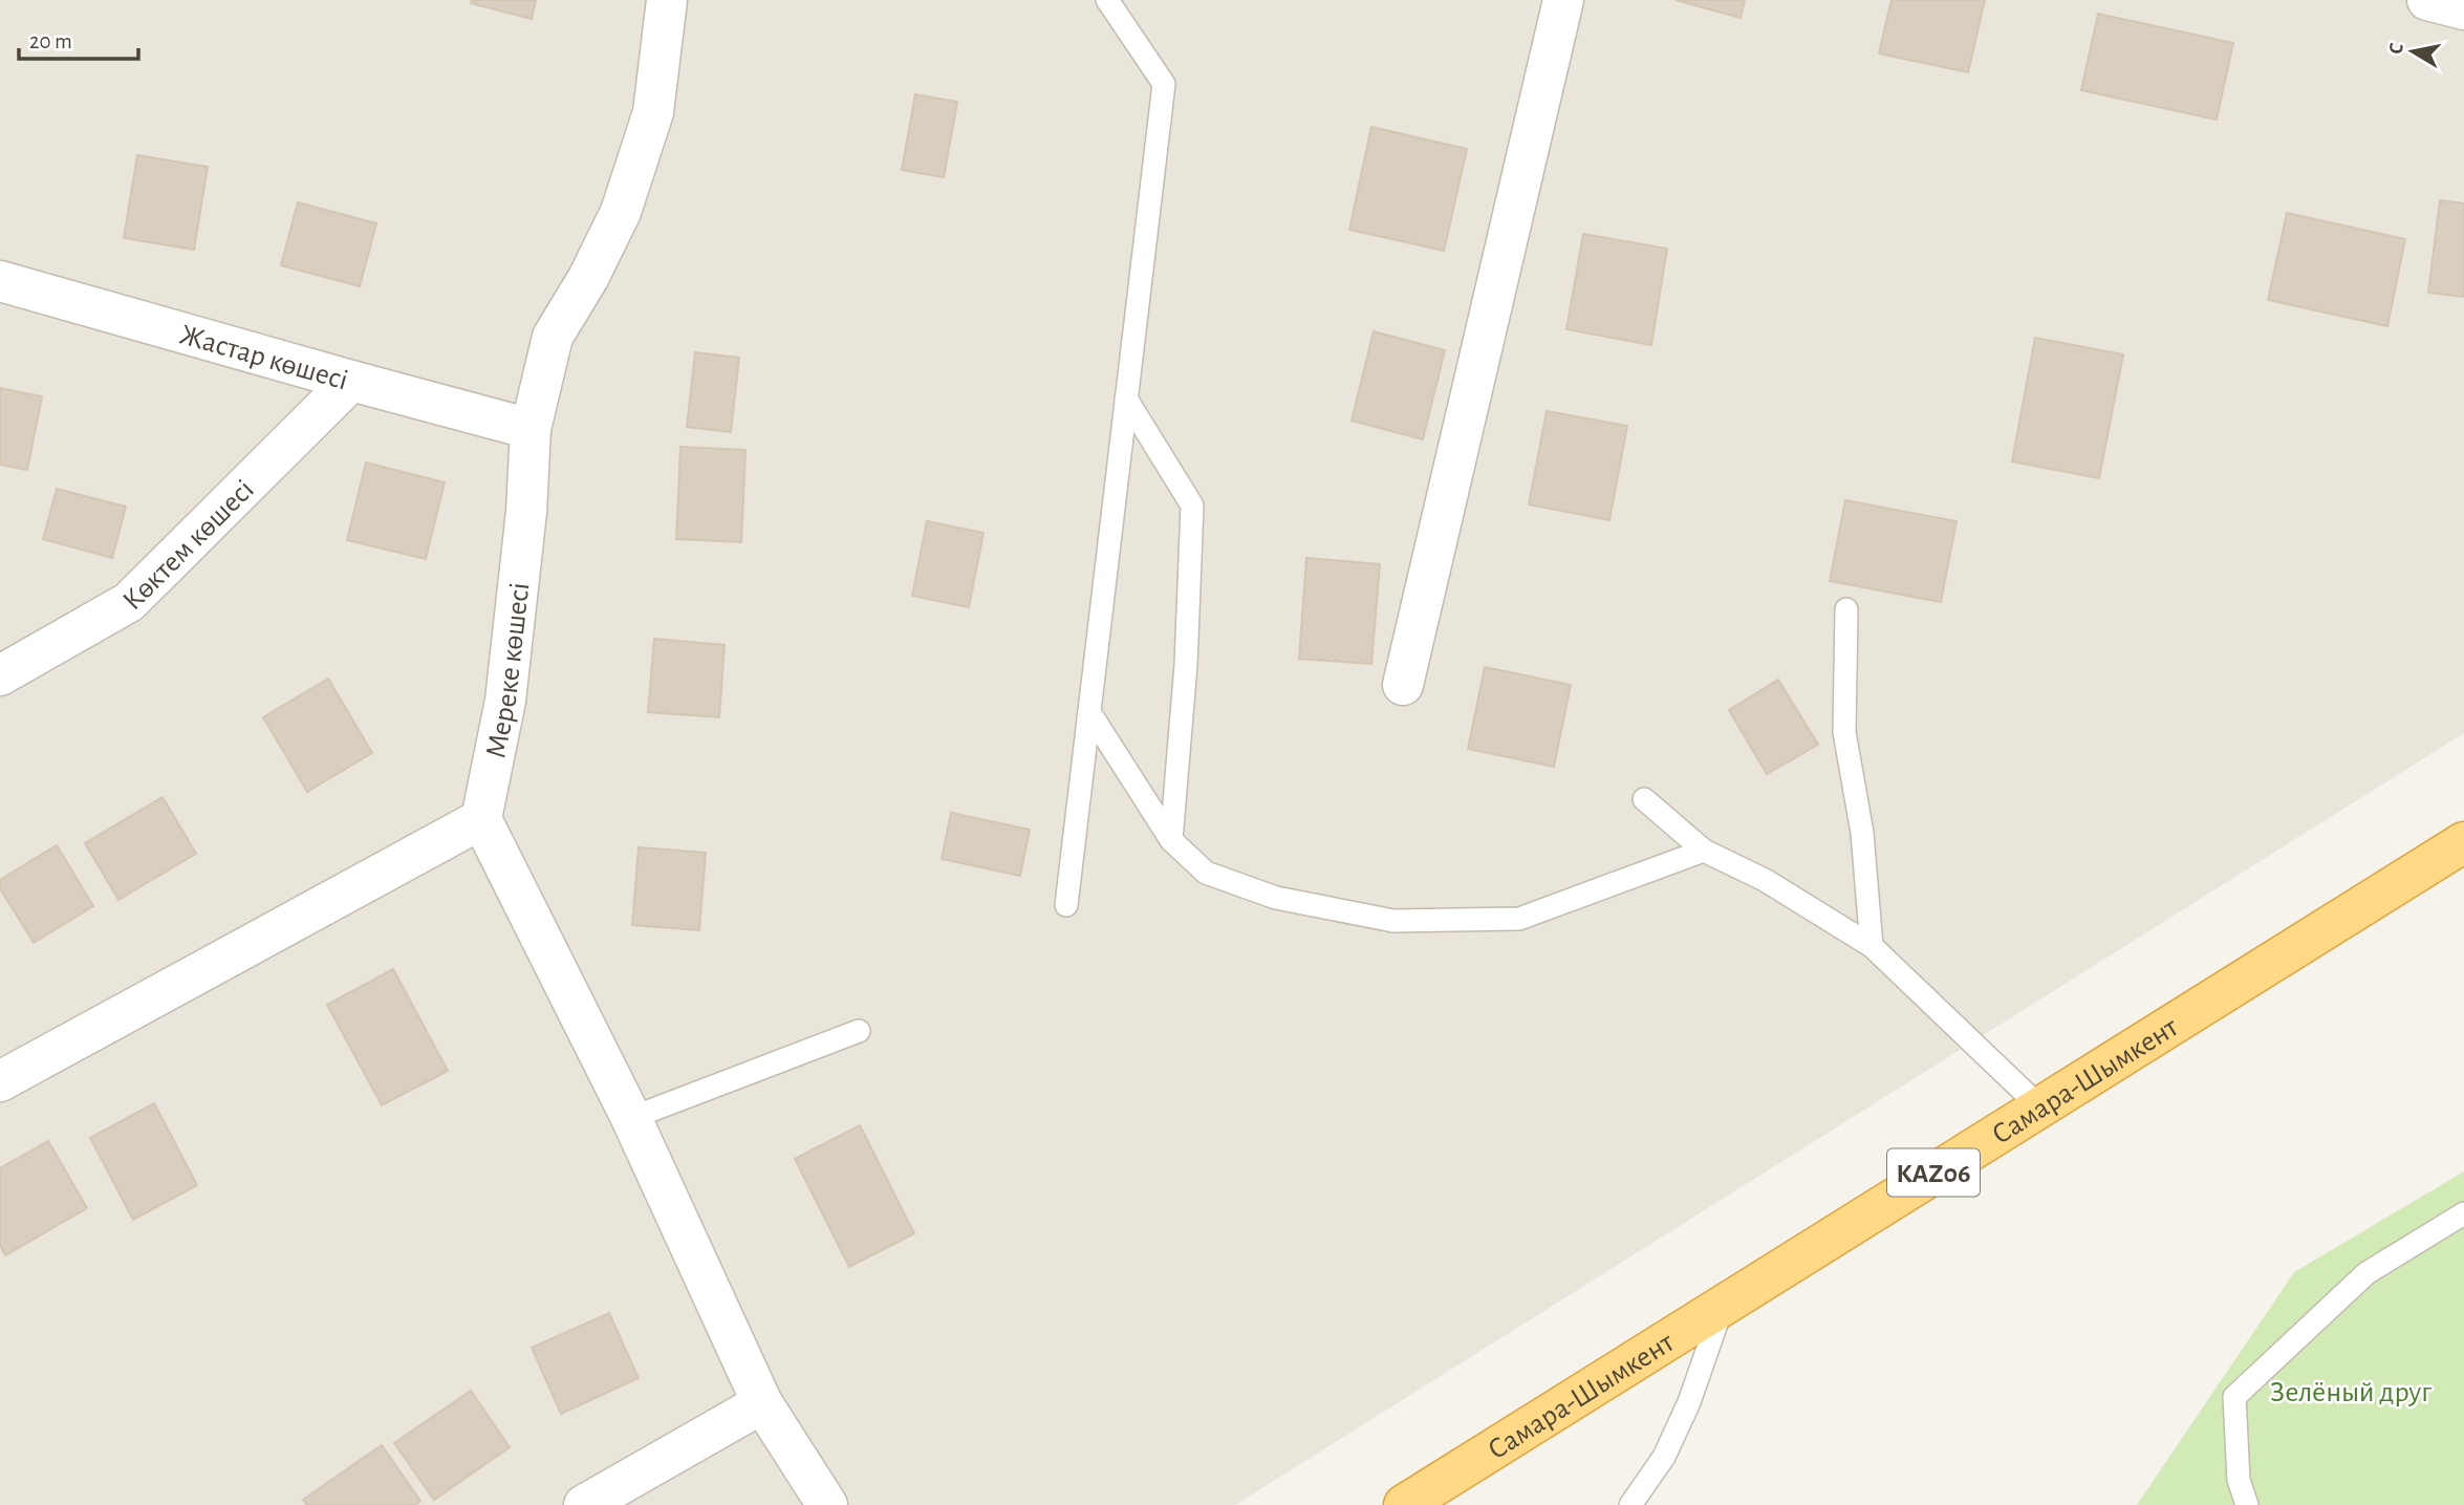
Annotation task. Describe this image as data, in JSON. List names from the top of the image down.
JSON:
{
  "streets": {
    "highway": ["Самара-Шымкент", "KАZ06"],
    "street": ["Жастар көшесі", "Көктем көшесі", "Мереке көшесі"]
  },
  "crossings": [
    ["Жастар көшесі", "Көктем көшесі"],
    ["Жастар көшесі", "Мереке көшесі"]
  ],
  "parks": ["Зелёный друг"],
  "scale_bar": "20 m",
  "north": "left"
}
